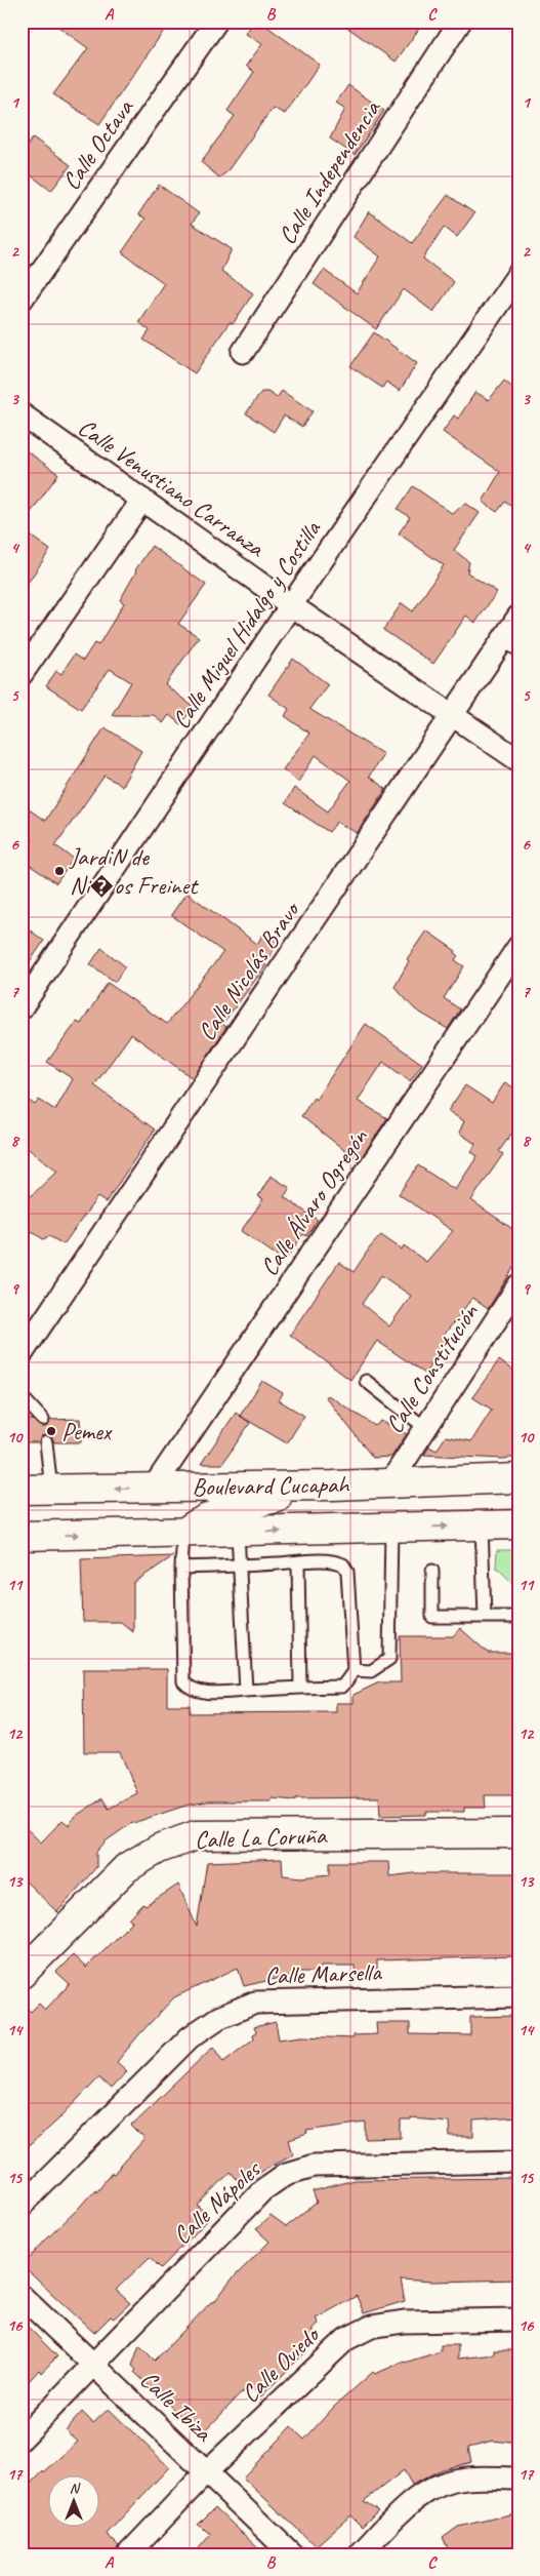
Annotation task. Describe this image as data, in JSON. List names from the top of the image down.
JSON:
{
  "streets": {
    "main road": ["Boulevard Cucapah", "Calle La Coruña"],
    "street": [
      "Calle Octava",
      "Calle Independencia",
      "Calle Venustiano Carranza",
      "Calle Miguel Hidalgo y Costilla",
      "Calle Nicolás Bravo",
      "Calle Álvaro Ogregón",
      "Calle Constitución",
      "Calle Marsella",
      "Calle Nápoles",
      "Calle Oviedo",
      "Calle Ibiza"
    ]
  },
  "crossings": [
    ["Calle Venustiano Carranza", "Calle Miguel Hidalgo y Costilla"],
    ["Calle Venustiano Carranza", "Calle Nicolás Bravo"],
    ["Calle Álvaro Ogregón", "Boulevard Cucapah"],
    ["Calle Constitución", "Boulevard Cucapah"],
    ["Calle Nápoles", "Calle Ibiza"],
    ["Calle Oviedo", "Calle Ibiza"]
  ],
  "places": ["JardiN de Ni�os Freinet", "Pemex"],
  "north": "top",
  "grid": {
    "columns": ["A", "B", "C"],
    "rows": [
      "1",
      "2",
      "3",
      "4",
      "5",
      "6",
      "7",
      "8",
      "9",
      "10",
      "11",
      "12",
      "13",
      "14",
      "15",
      "16",
      "17"
    ]
  }
}
